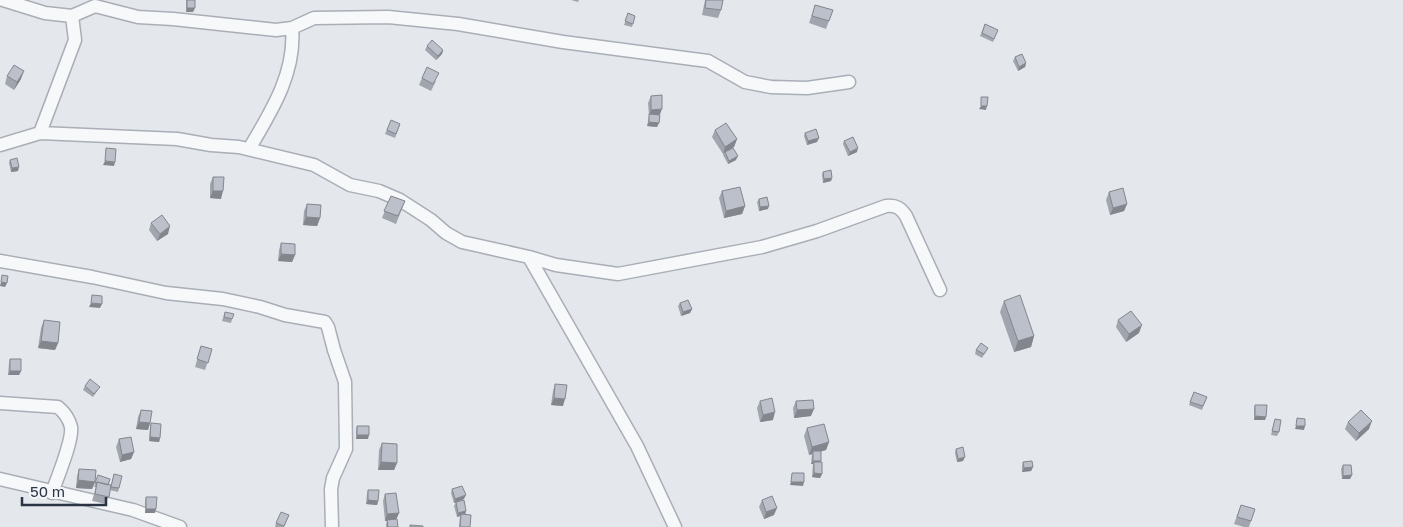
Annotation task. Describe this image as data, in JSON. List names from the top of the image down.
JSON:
{
  "scale_bar": "50 m"
}
